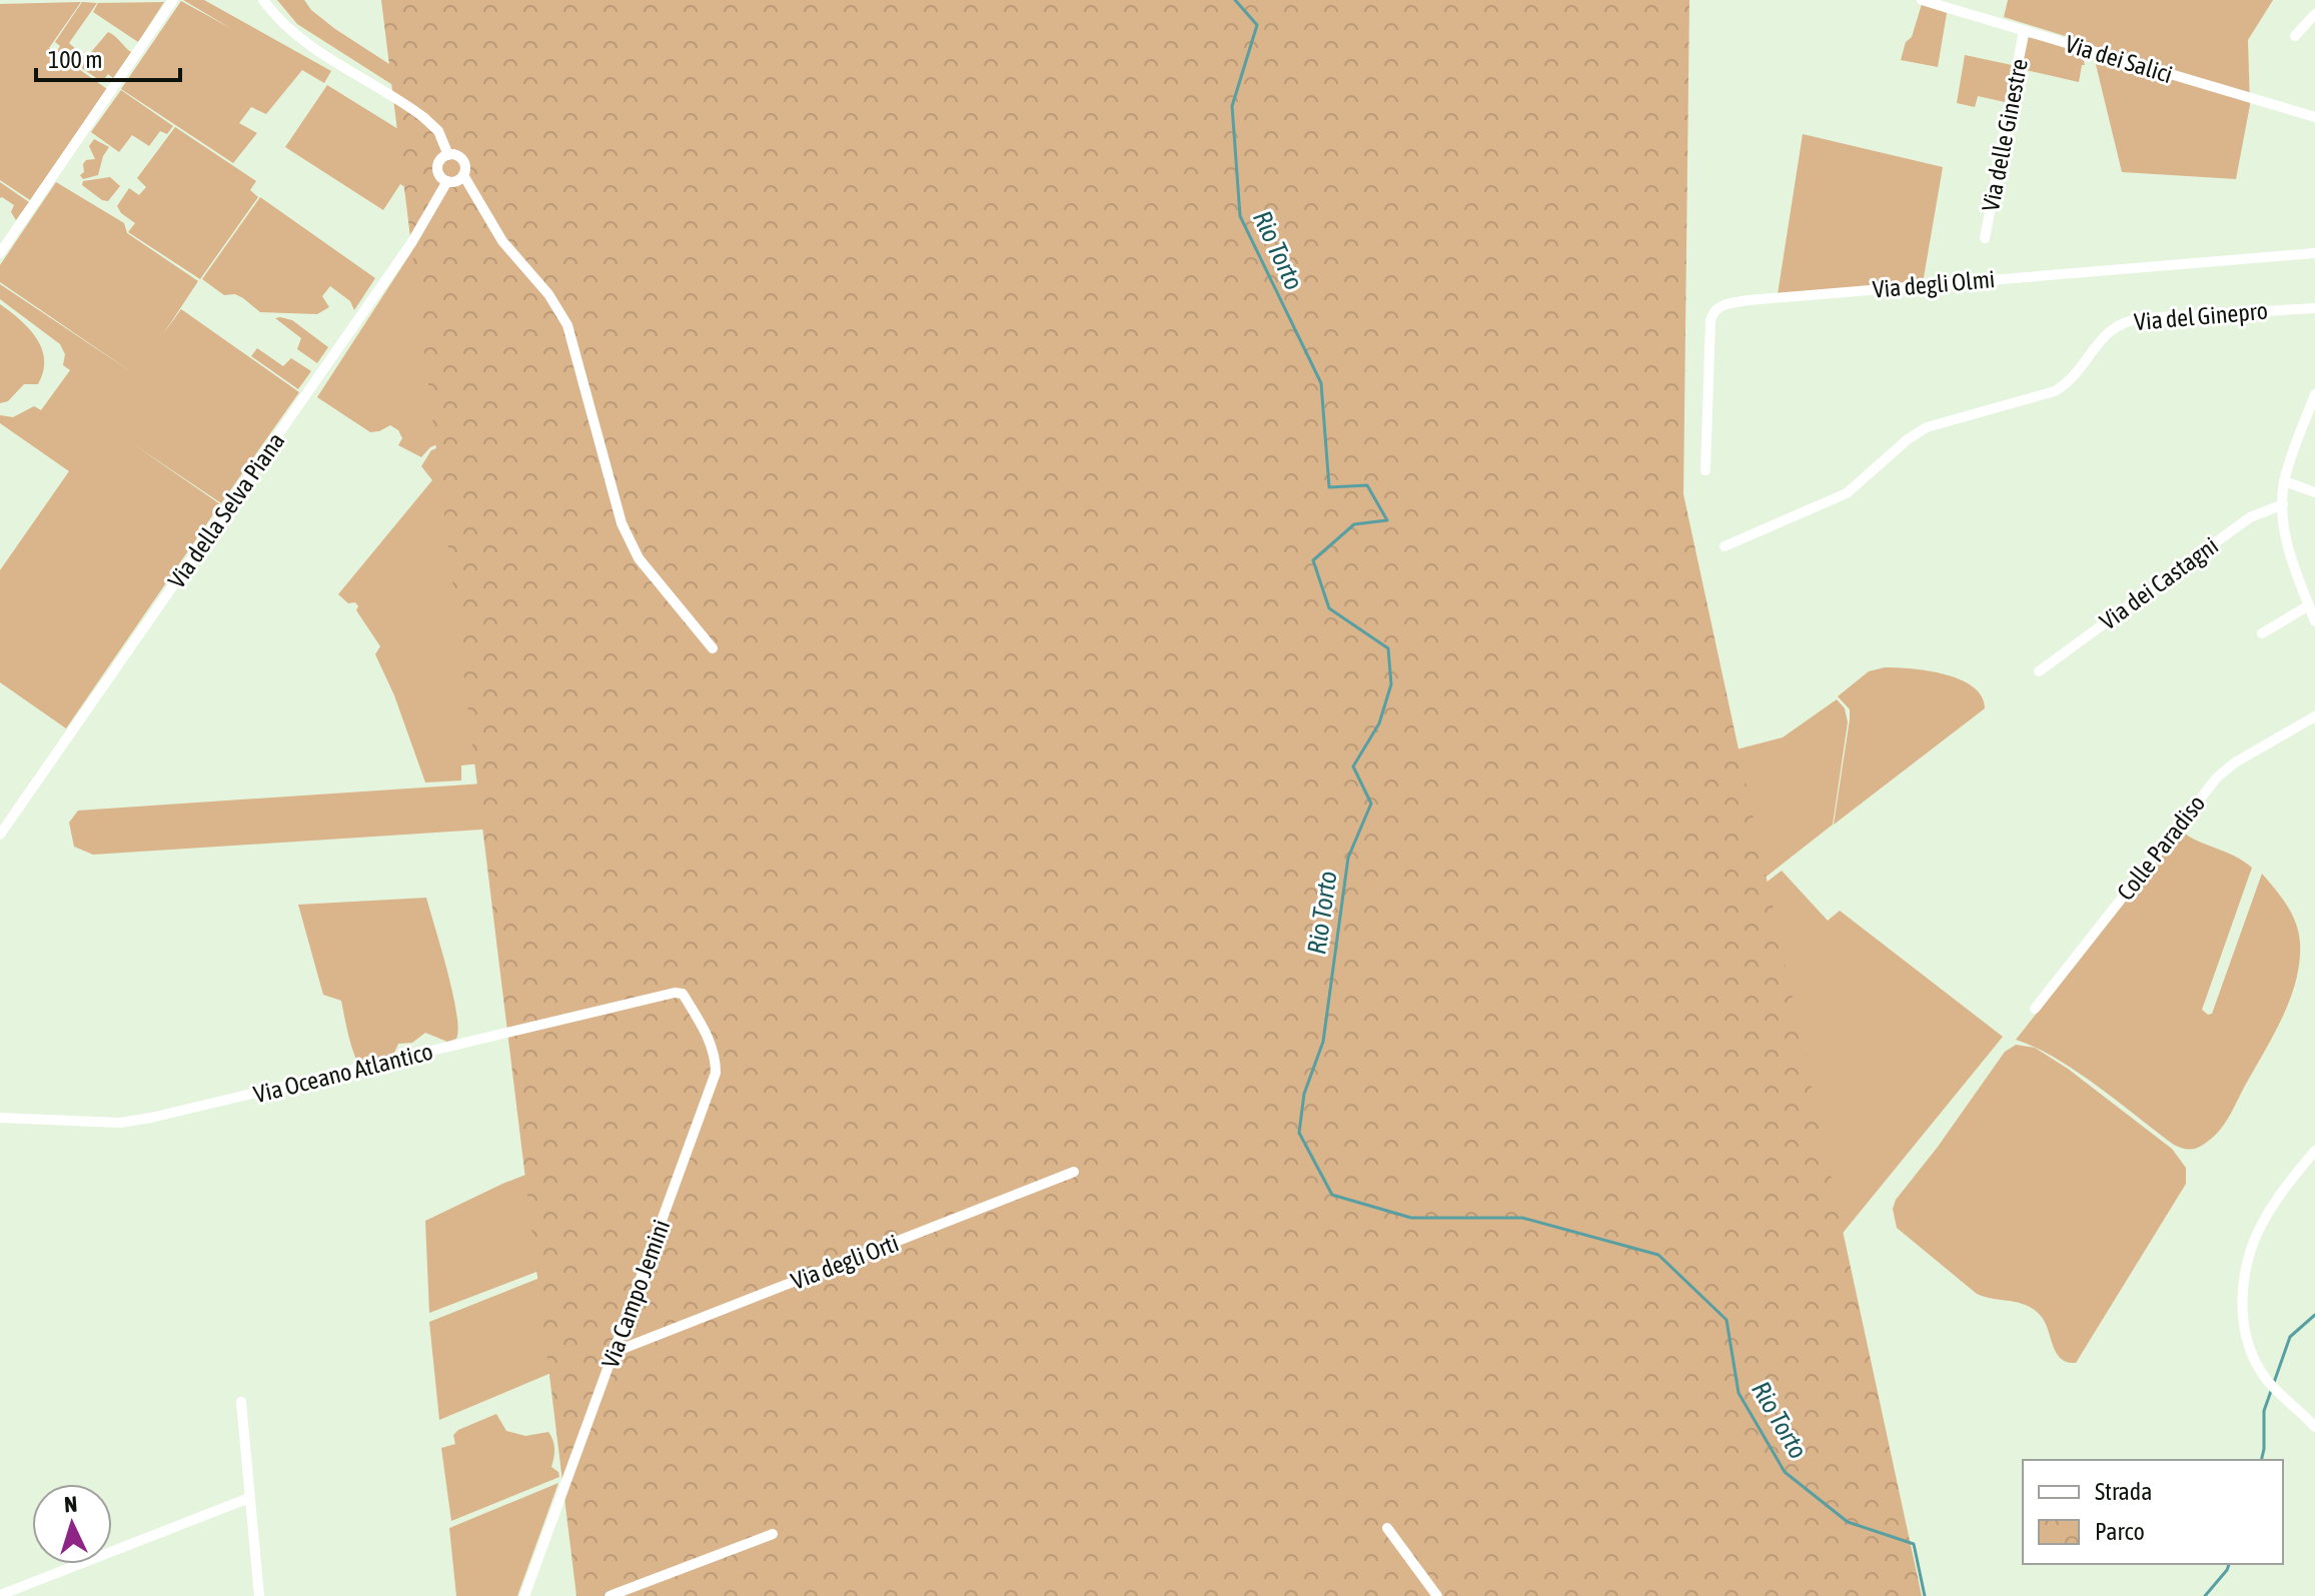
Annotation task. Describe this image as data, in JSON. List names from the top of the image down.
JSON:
{
  "streets": {
    "street": [
      "Via dei Salici",
      "Via delle Ginestre",
      "Via degli Olmi",
      "Via del Ginepro",
      "Via della Selva Piana",
      "Via dei Castagni",
      "Colle Paradiso",
      "Via Oceano Atlantico",
      "Via degli Orti",
      "Via Campo Jemini"
    ]
  },
  "crossings": [
    ["Via dei Salici", "Via delle Ginestre"],
    ["Via Oceano Atlantico", "Via Campo Jemini"],
    ["Via degli Orti", "Via Campo Jemini"]
  ],
  "water": ["Rio Torto"],
  "legend": ["Strada", "Parco"],
  "scale_bar": "100 m",
  "north": "top"
}
